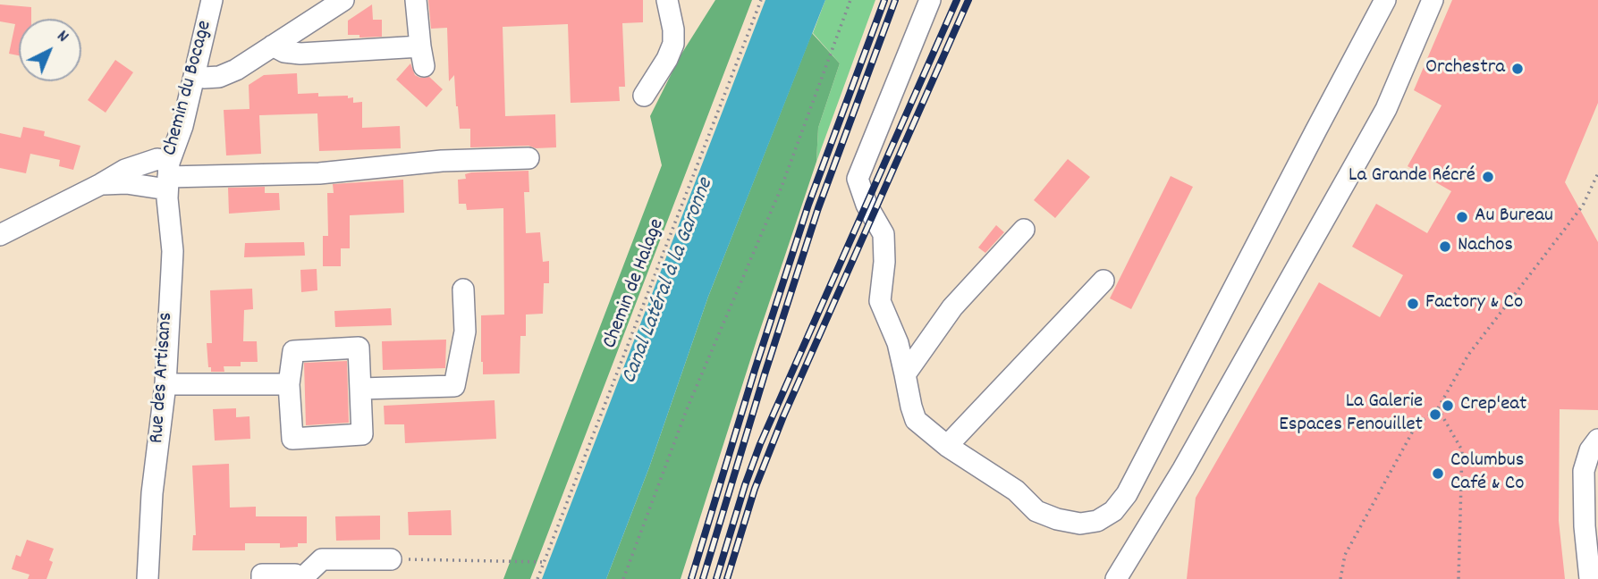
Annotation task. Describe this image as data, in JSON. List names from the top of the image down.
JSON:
{
  "streets": {
    "street": ["Chemin du Bocage", "Rue des Artisans"],
    "path": ["Chemin de Halage"]
  },
  "crossings": [
    ["Chemin du Bocage", "Rue des Artisans"]
  ],
  "water": ["Canal Latéral à la Garonne"],
  "places": [
    "Orchestra",
    "La Grande Récré",
    "Au Bureau",
    "Nachos",
    "Factory & Co",
    "Crep'eat",
    "La Galerie Espaces Fenouillet",
    "Columbus Café & Co"
  ],
  "north": "top right"
}
